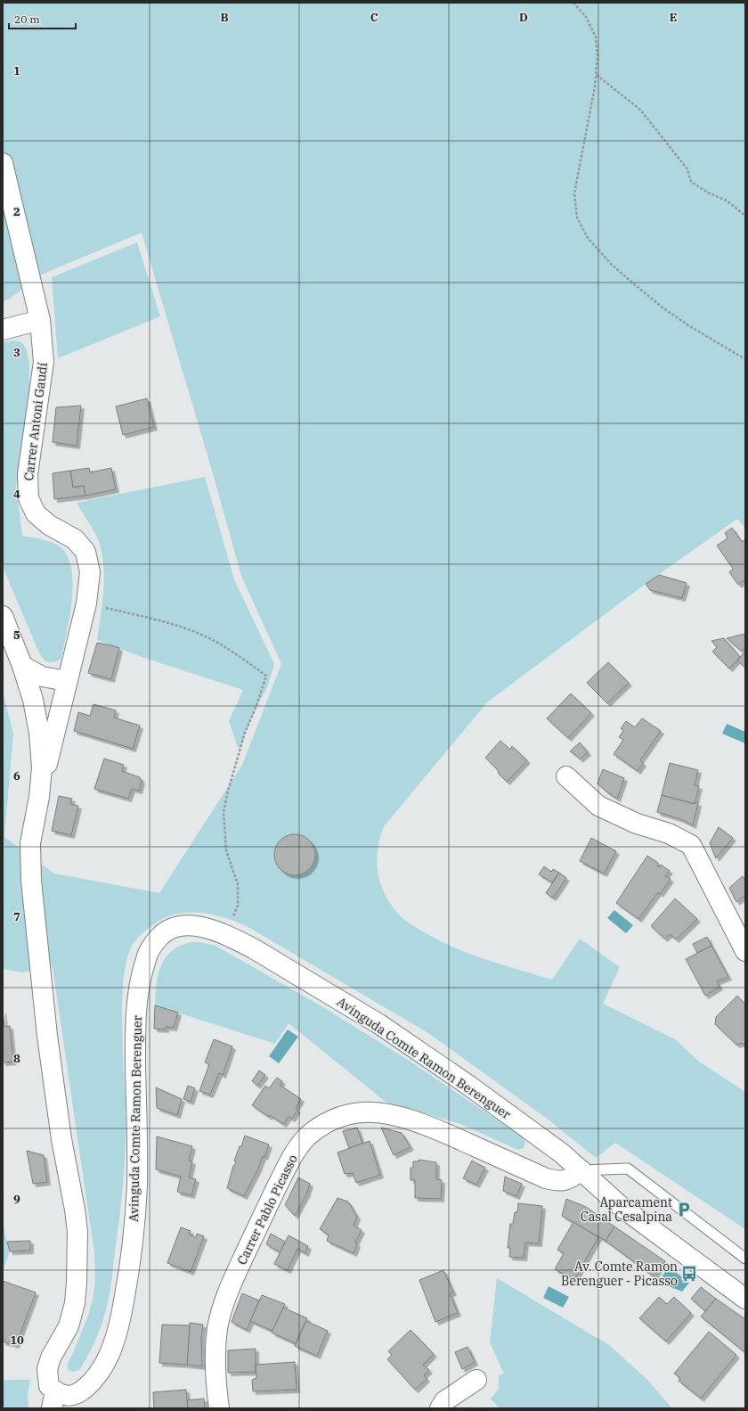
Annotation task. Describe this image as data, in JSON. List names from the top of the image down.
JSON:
{
  "streets": {
    "street": ["Carrer Antoni Gaudí", "Avinguda Comte Ramon Berenguer", "Carrer Pablo Picasso"]
  },
  "crossings": [
    ["Carrer Antoni Gaudí", "Avinguda Comte Ramon Berenguer"],
    ["Avinguda Comte Ramon Berenguer", "Carrer Pablo Picasso"]
  ],
  "places": {
    "parking": ["Aparcament Casal Cesalpina"],
    "bus stop": ["Av. Comte Ramon Berenguer - Picasso"]
  },
  "scale_bar": "20 m",
  "grid": {
    "columns": [
      "B",
      "C",
      "D",
      "E"
    ],
    "rows": [
      "1",
      "2",
      "3",
      "4",
      "5",
      "6",
      "7",
      "8",
      "9",
      "10"
    ]
  }
}
